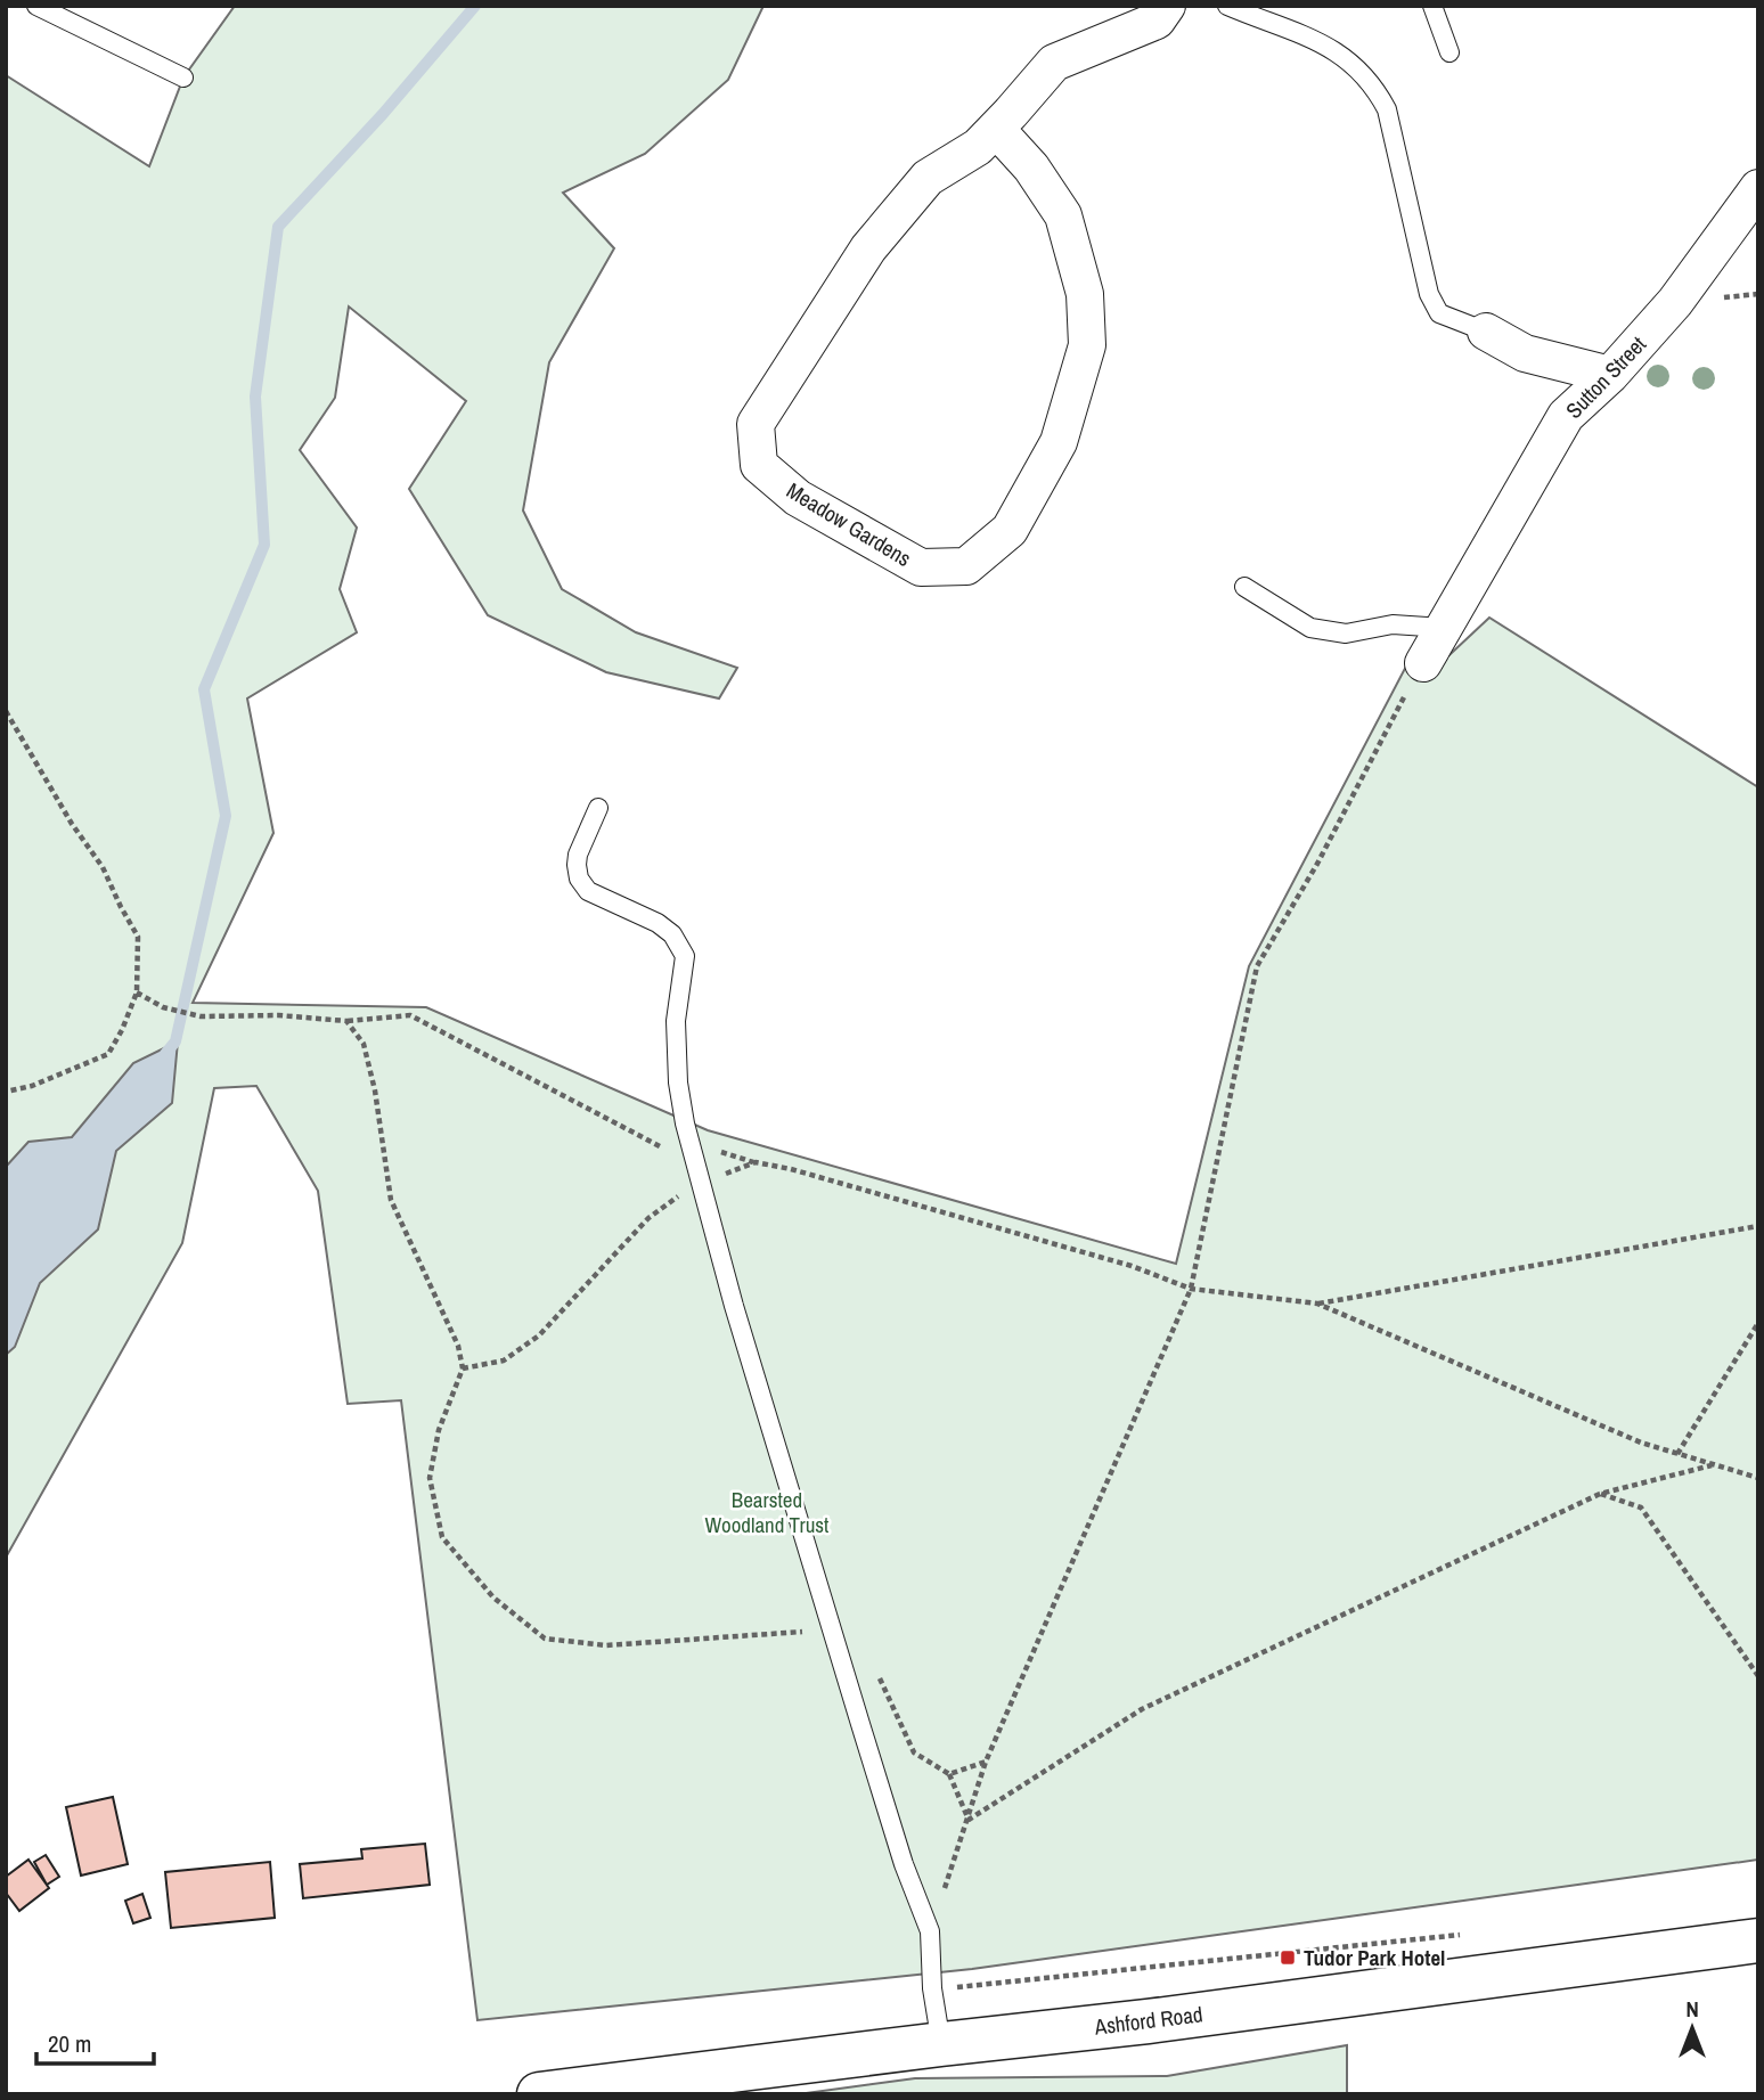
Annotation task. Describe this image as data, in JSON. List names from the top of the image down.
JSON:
{
  "streets": {
    "main road": ["Ashford Road"],
    "street": ["Sutton Street", "Meadow Gardens"]
  },
  "parks": ["Bearsted Woodland Trust"],
  "places": {
    "transit": ["Tudor Park Hotel"]
  },
  "scale_bar": "20 m",
  "north": "top"
}
